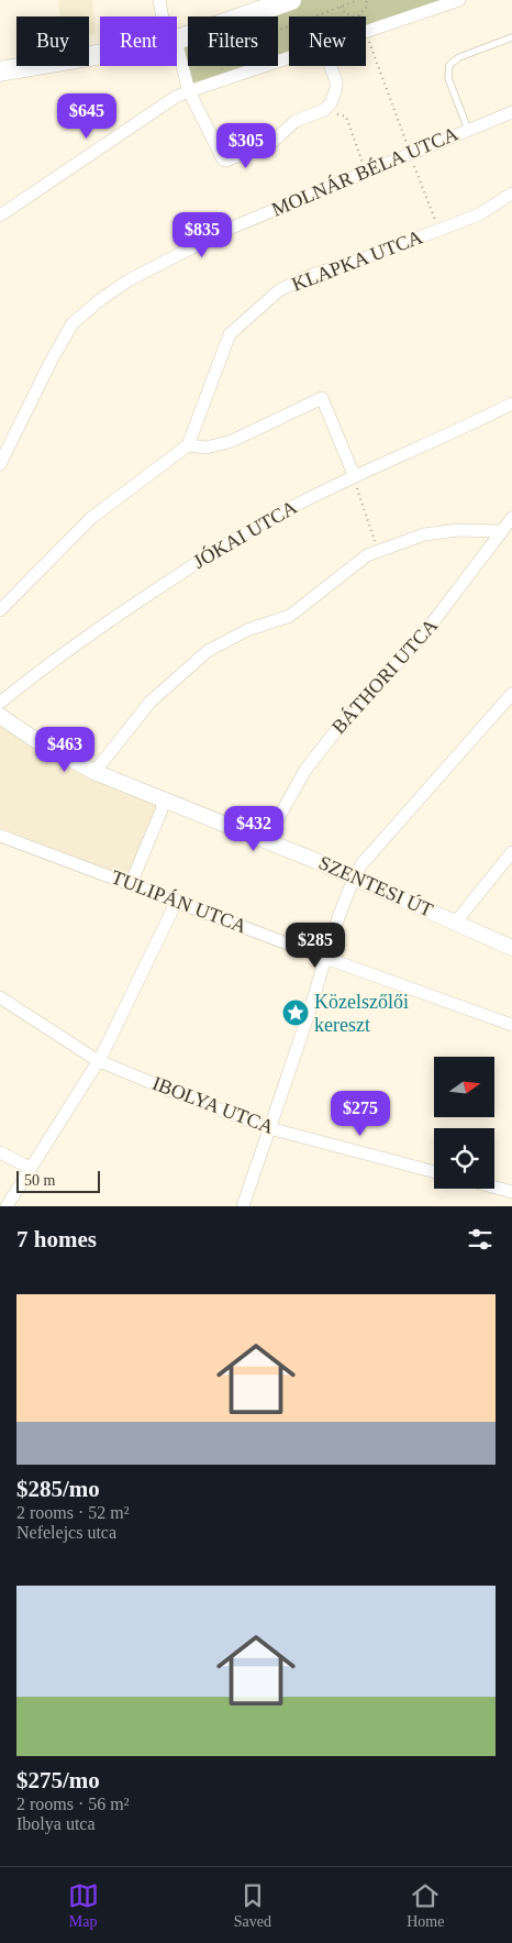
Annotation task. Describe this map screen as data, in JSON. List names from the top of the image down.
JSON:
{
  "streets": {
    "street": [
      "MOLNÁR BÉLA UTCA",
      "KLAPKA UTCA",
      "JÓKAI UTCA",
      "BÁTHORI UTCA",
      "SZENTESI ÚT",
      "TULIPÁN UTCA",
      "IBOLYA UTCA"
    ]
  },
  "crossings": [
    ["BÁTHORI UTCA", "SZENTESI ÚT"]
  ],
  "places": {
    "place": ["Közelszőlői kereszt"]
  },
  "scale_bar": "50 m",
  "north": "right",
  "page": {
    "chip": [
      "Buy",
      "Rent",
      "Filters",
      "New"
    ],
    "price": [
      "$645",
      "$305",
      "$835",
      "$463",
      "$432",
      "$285",
      "$275"
    ],
    "scale": "50 m",
    "heading": "7 homes",
    "list": [
      {
        "name": "$285/mo",
        "note": "2 rooms · 52 m² · Nefelejcs utca"
      },
      {
        "name": "$275/mo",
        "note": "2 rooms · 56 m² · Ibolya utca"
      }
    ],
    "tabs": ["Map", "Saved", "Home"]
  }
}
